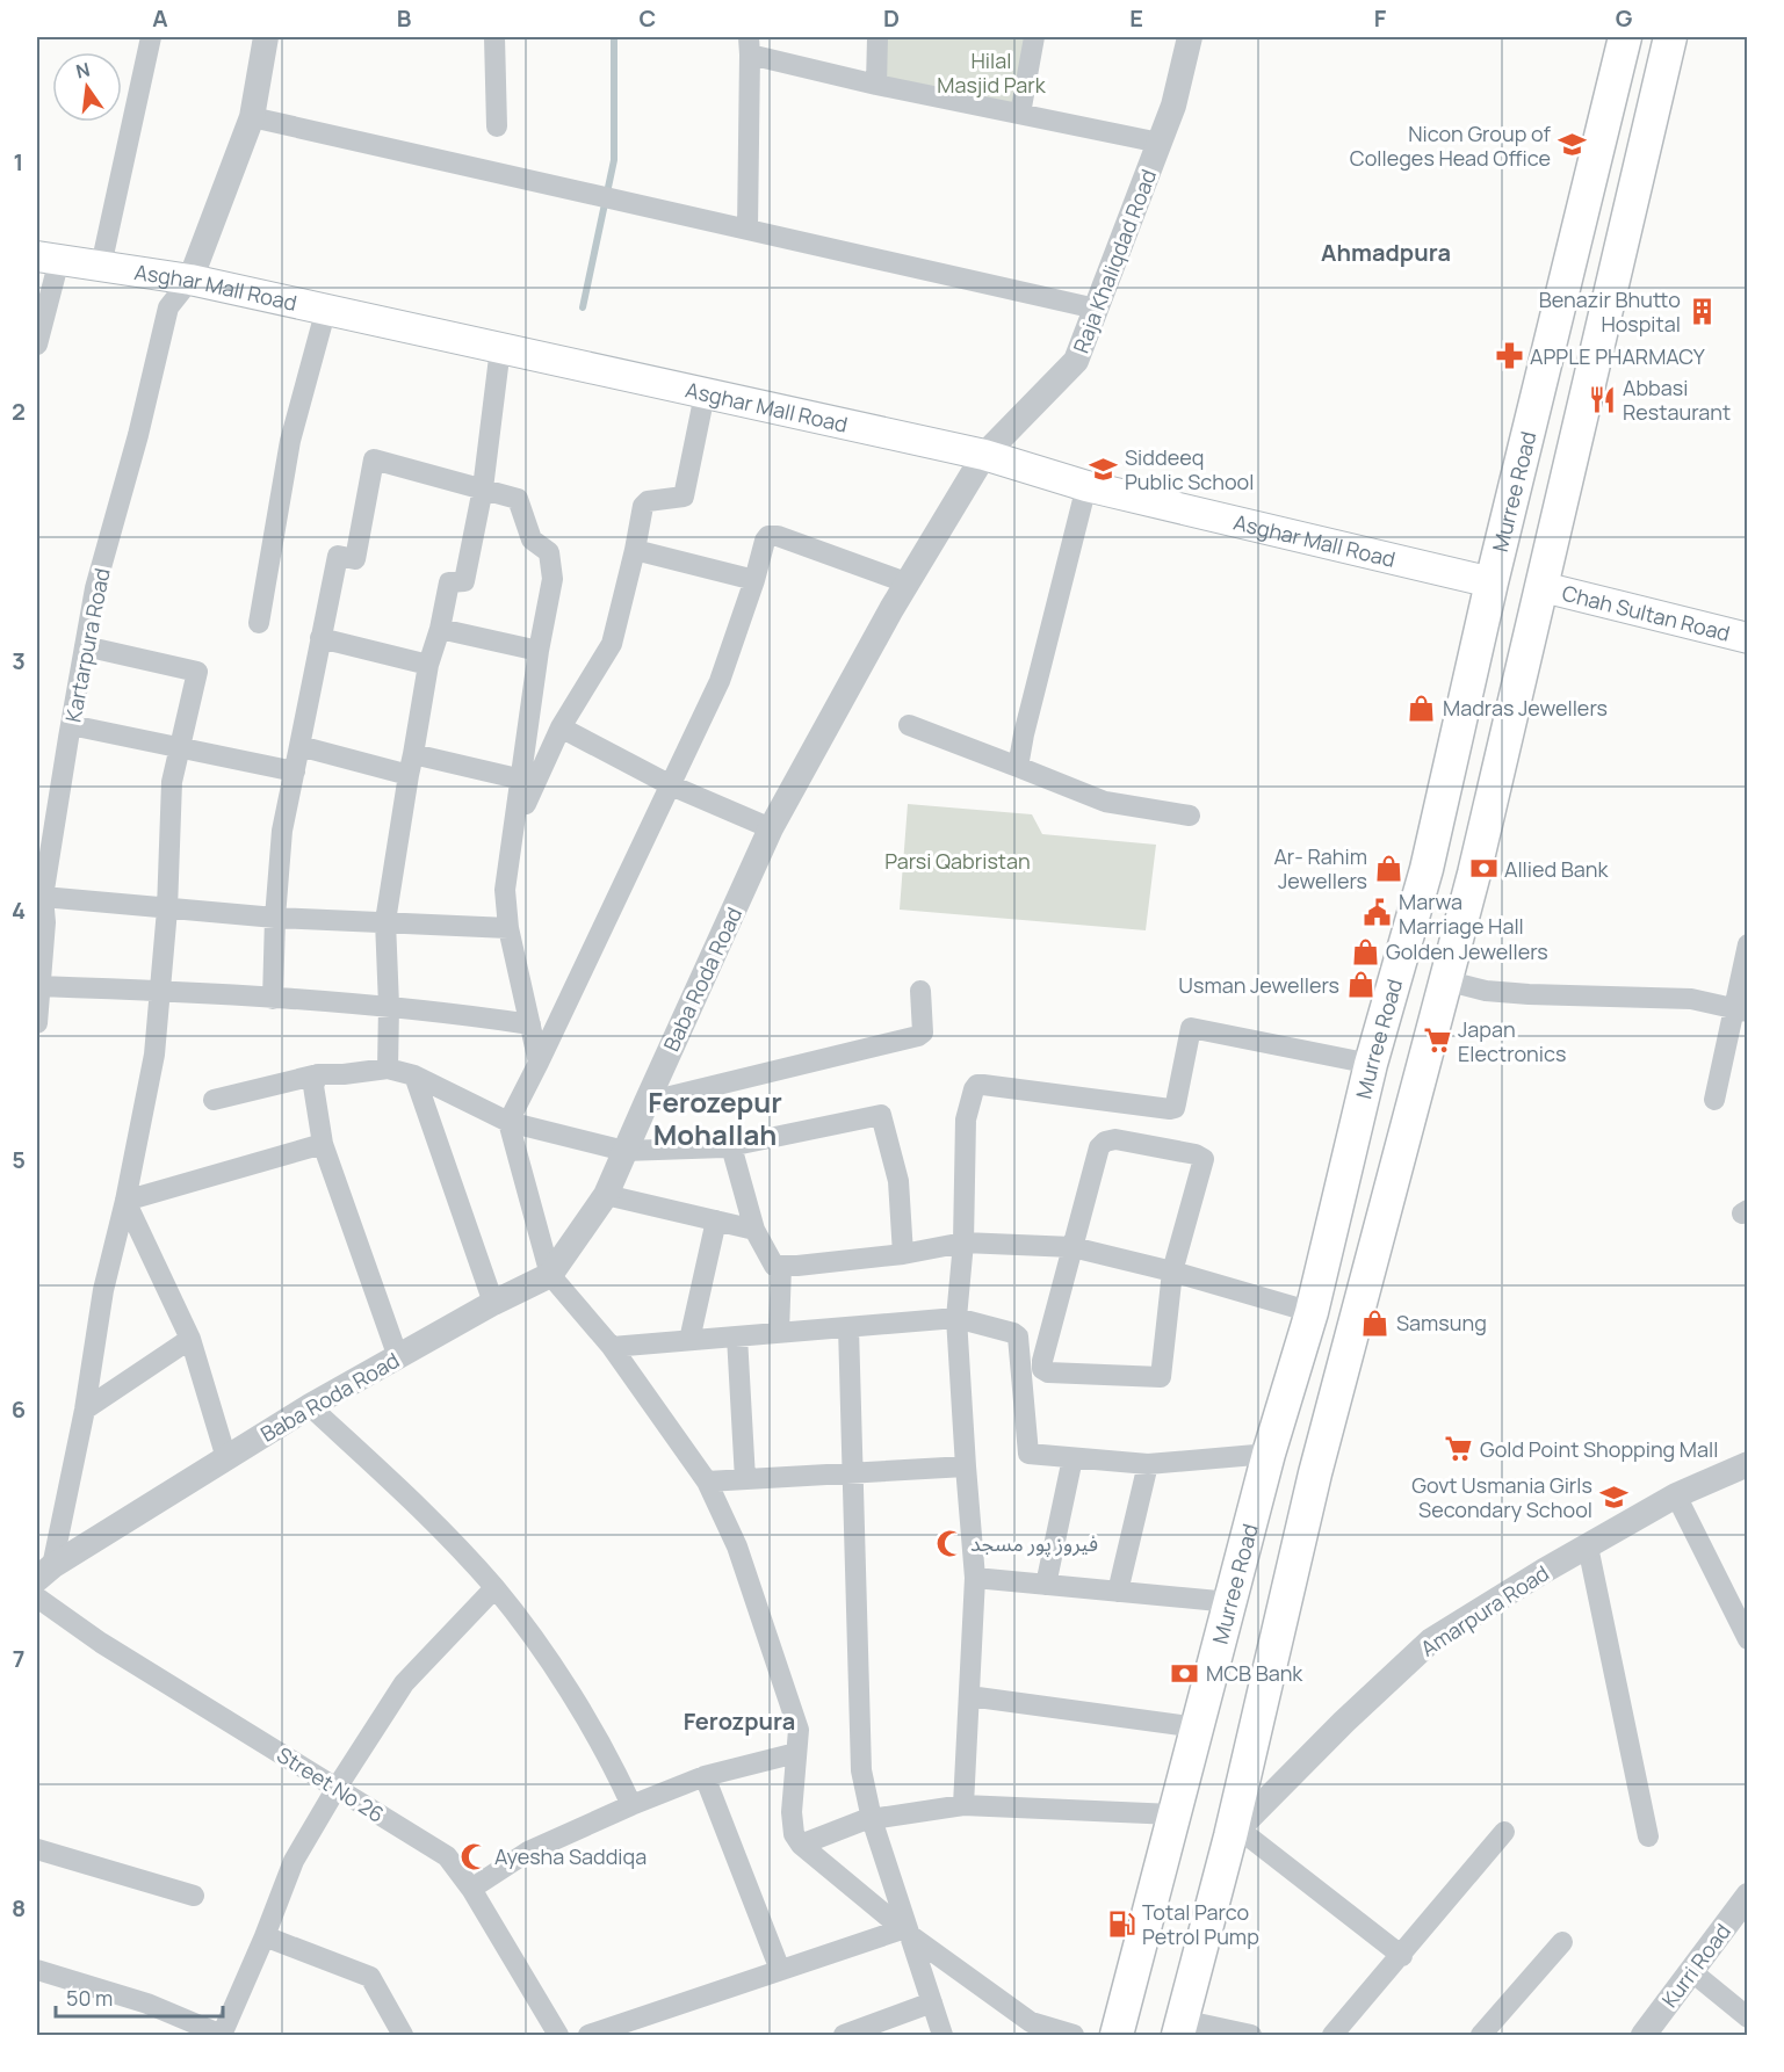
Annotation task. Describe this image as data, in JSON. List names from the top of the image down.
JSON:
{
  "streets": {
    "main road": ["Asghar Mall Road", "Murree Road", "Chah Sultan Road"],
    "street": [
      "Raja Khaliqdad Road",
      "Kartarpura Road",
      "Baba Roda Road",
      "Amarpura Road",
      "Street No 26",
      "Kurri Road"
    ]
  },
  "crossings": [
    ["Raja Khaliqdad Road", "Asghar Mall Road"],
    ["Raja Khaliqdad Road", "Baba Roda Road"],
    ["Asghar Mall Road", "Murree Road"],
    ["Asghar Mall Road", "Kartarpura Road"],
    ["Asghar Mall Road", "Baba Roda Road"]
  ],
  "districts": ["Ahmadpura", "Ferozepur Mohallah", "Ferozpura"],
  "parks": ["Hilal Masjid Park", "Parsi Qabristan"],
  "places": {
    "school or university": ["Nicon Group of Colleges Head Office", "Siddeeq Public School", "Govt Usmania Girls Secondary School"],
    "building": ["Benazir Bhutto Hospital"],
    "pharmacy": ["APPLE PHARMACY"],
    "restaurant": ["Abbasi Restaurant"],
    "shop": [
      "Madras Jewellers",
      "Ar- Rahim Jewellers",
      "Golden Jewellers",
      "Usman Jewellers",
      "Samsung"
    ],
    "bank": ["Allied Bank", "MCB Bank"],
    "public building": ["Marwa Marriage Hall"],
    "supermarket": ["Japan Electronics", "Gold Point Shopping Mall"],
    "mosque": ["فیروز پور مسجد", "Ayesha Saddiqa"],
    "fuel station": ["Total Parco Petrol Pump"]
  },
  "scale_bar": "50 m",
  "north": "top",
  "grid": {
    "columns": [
      "A",
      "B",
      "C",
      "D",
      "E",
      "F",
      "G"
    ],
    "rows": [
      "1",
      "2",
      "3",
      "4",
      "5",
      "6",
      "7",
      "8"
    ]
  }
}
